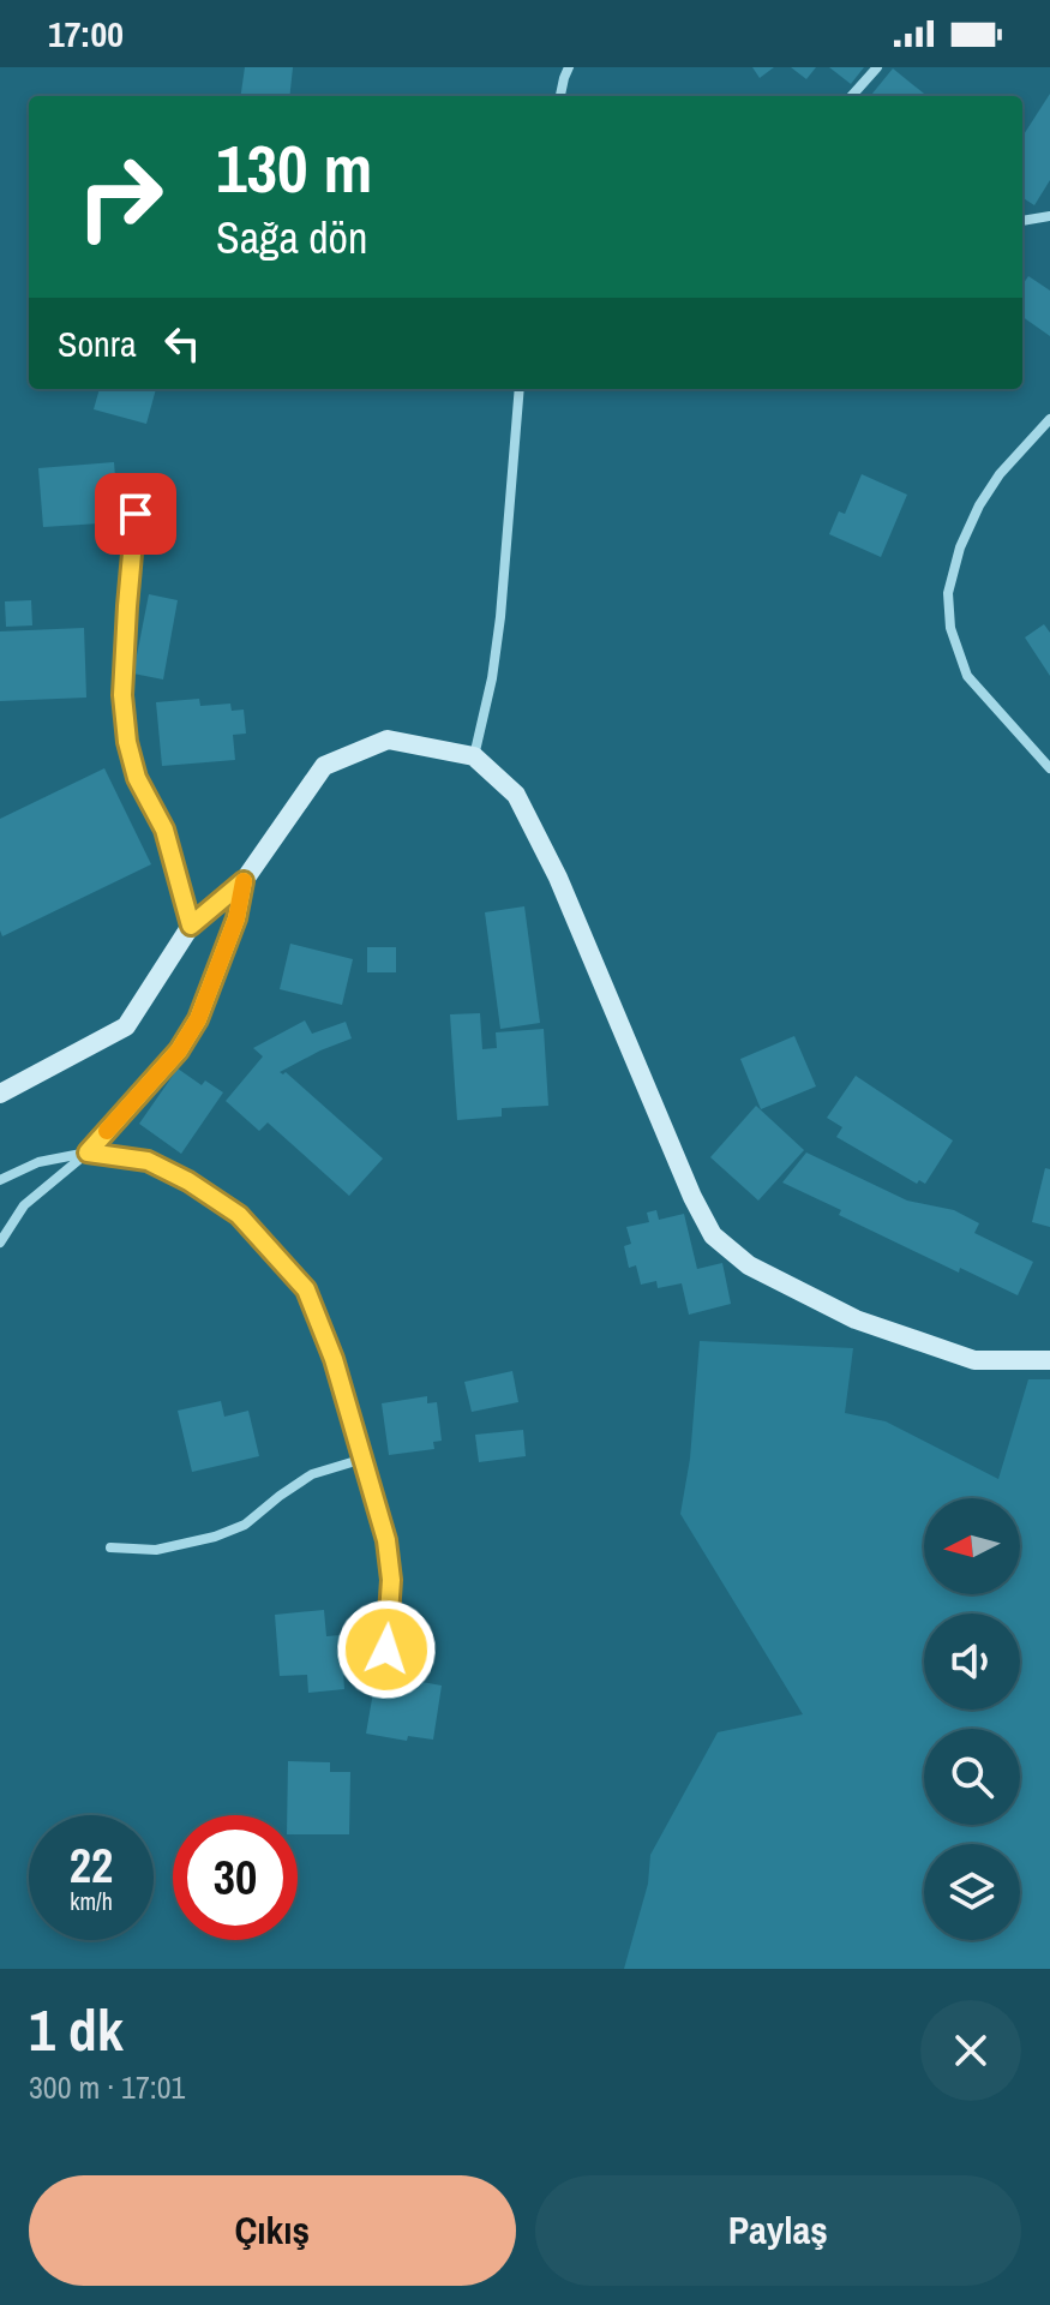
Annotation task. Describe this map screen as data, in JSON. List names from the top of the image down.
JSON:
{
  "north": "left",
  "page": {
    "status": "17:00",
    "turn": ["130 m", "Sağa dön"],
    "then": "Sonra",
    "speed": "22 km/h",
    "limit": "30",
    "heading": ["1 dk", "300 m · 17:01"],
    "buttons": ["Çıkış", "Paylaş"]
  }
}
